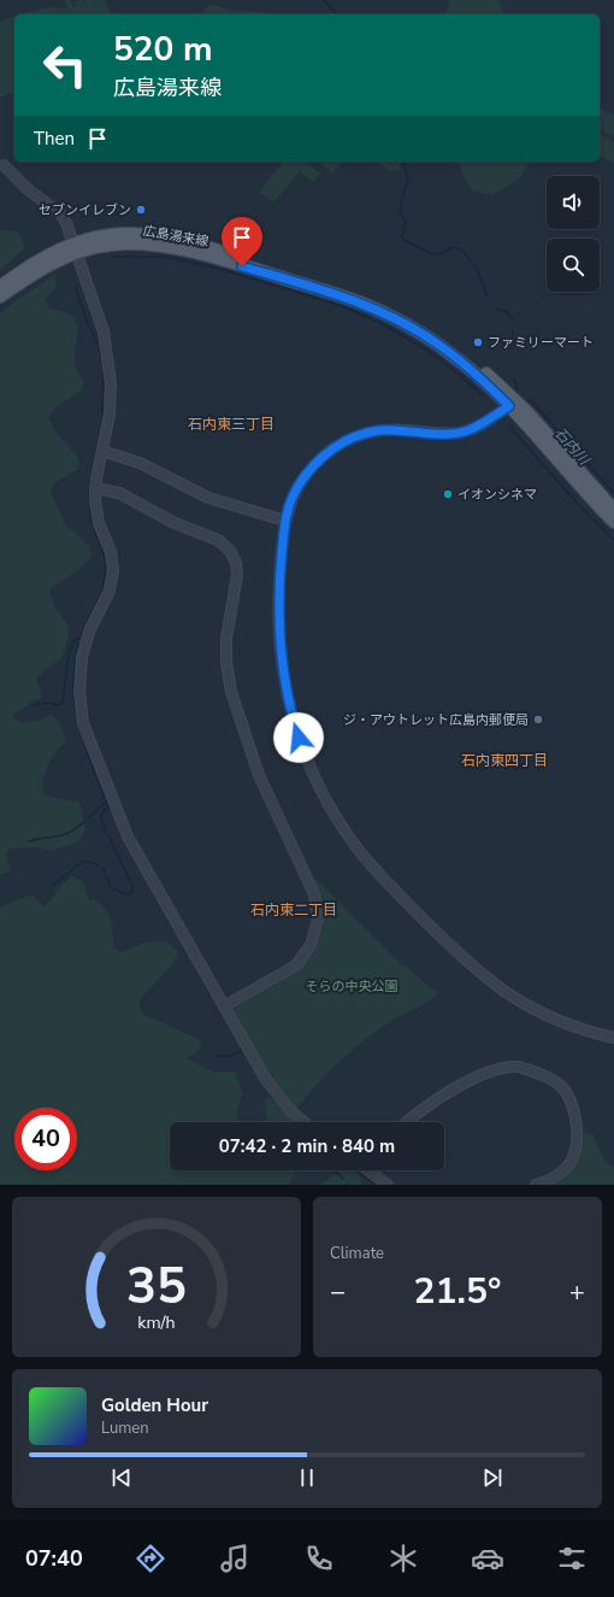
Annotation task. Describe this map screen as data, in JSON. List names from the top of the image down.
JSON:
{
  "streets": {
    "main road": ["広島湯来線"]
  },
  "districts": ["石内東三丁目", "石内東四丁目", "石内東二丁目"],
  "water": ["石内川"],
  "parks": ["そらの中央公園"],
  "places": [
    "セブンイレブン",
    "ファミリーマート",
    "イオンシネマ",
    "ジ・アウトレット広島内郵便局"
  ],
  "page": {
    "turn": ["520 m", "広島湯来線"],
    "then": "Then",
    "limit": "40",
    "trip": "07:42 · 2 min · 840 m",
    "tile": "Climate",
    "heat": ["−", "21.5°", "+"],
    "song": ["Golden Hour", "Lumen"],
    "tabs": "07:40",
    "gauge": ["35", "km/h"]
  }
}
